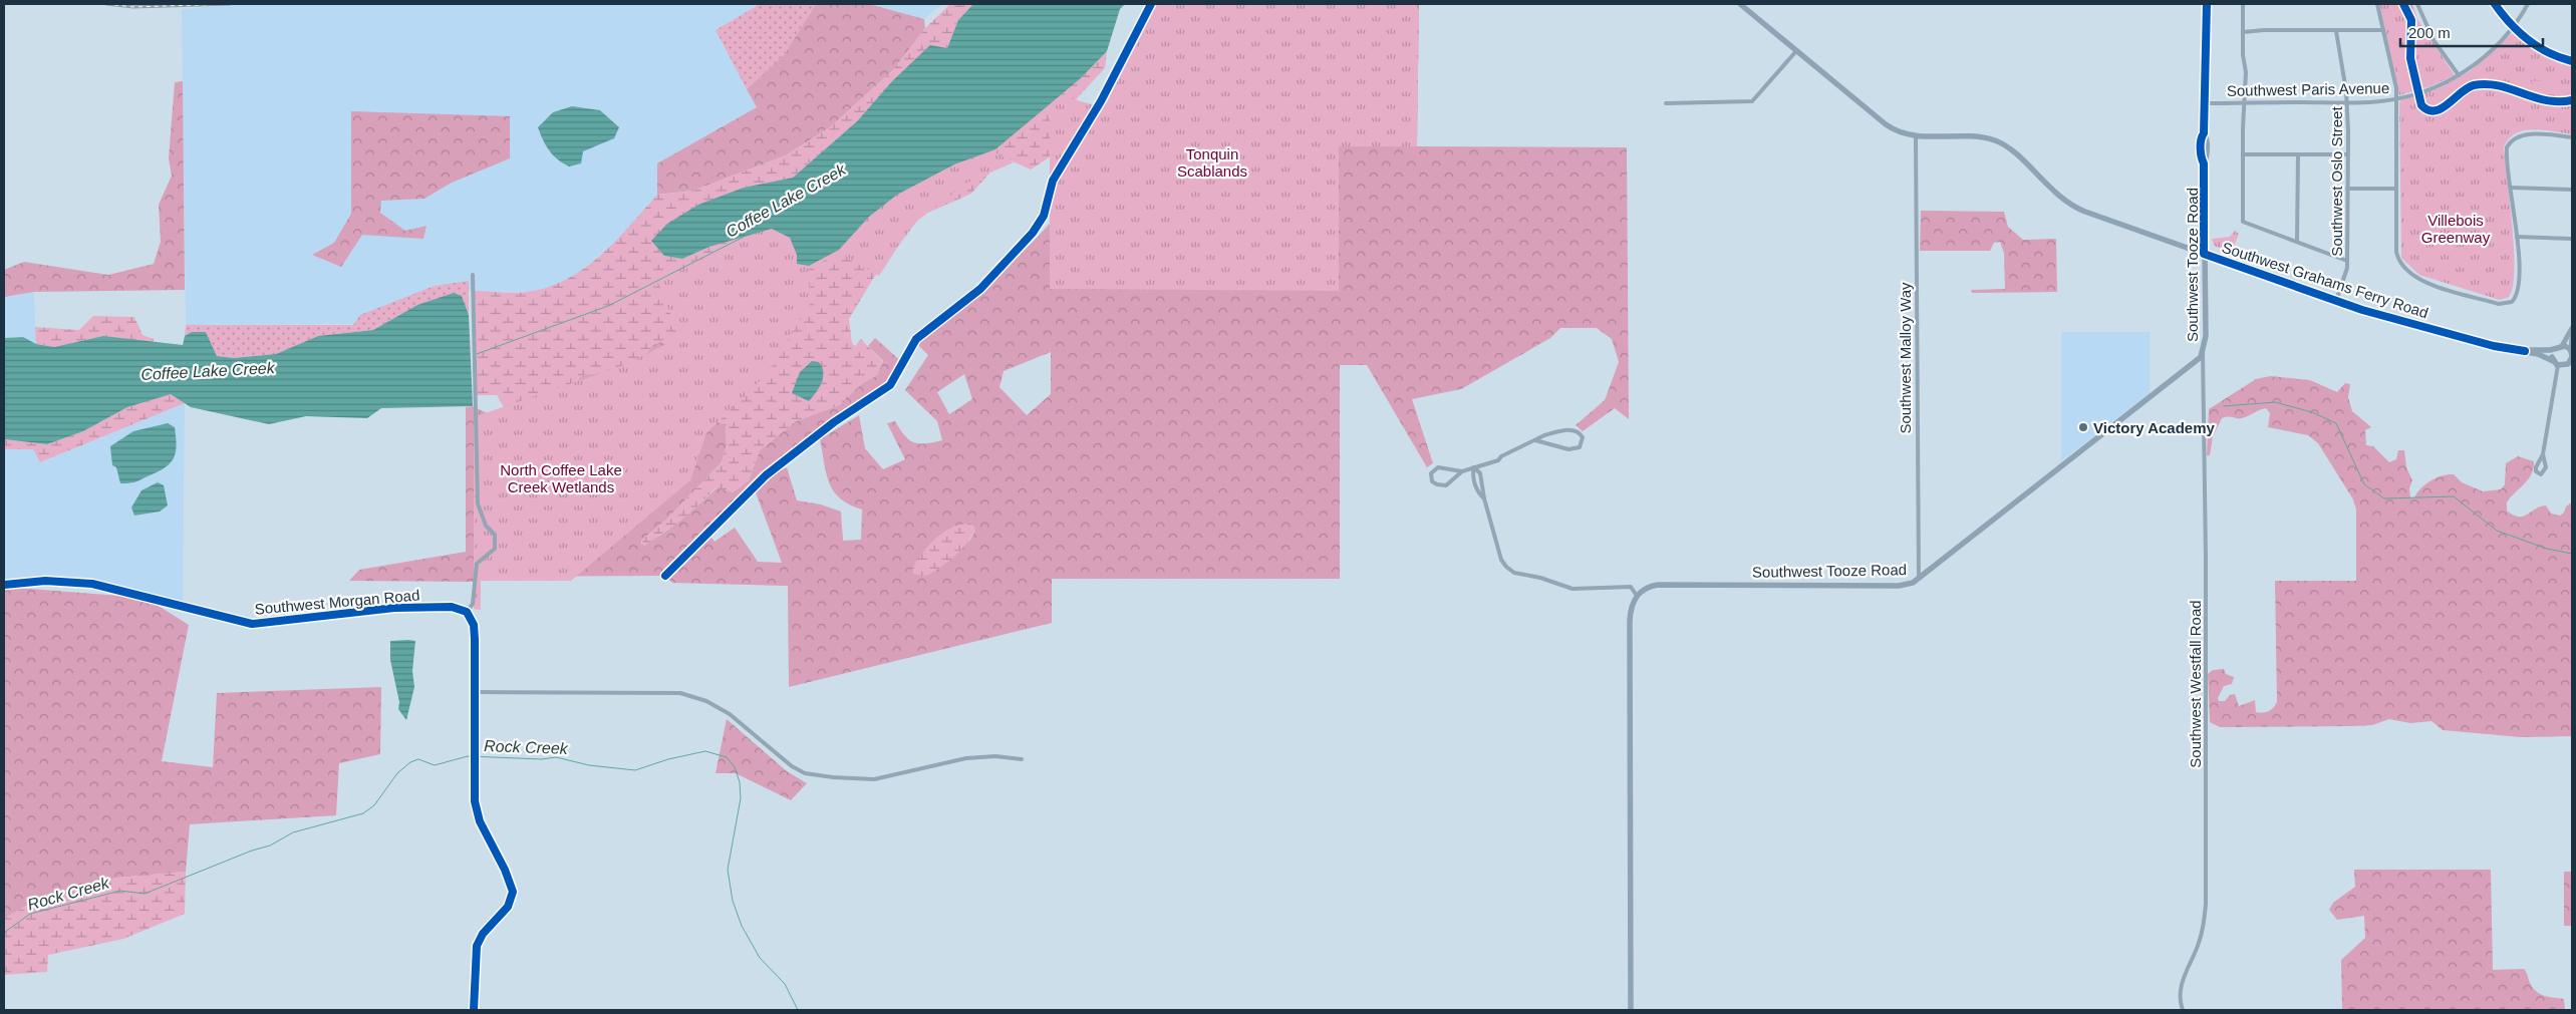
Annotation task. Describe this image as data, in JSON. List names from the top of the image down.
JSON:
{
  "streets": {
    "main road": ["Southwest Tooze Road", "Southwest Grahams Ferry Road"],
    "street": [
      "Southwest Paris Avenue",
      "Southwest Oslo Street",
      "Southwest Malloy Way",
      "Southwest Morgan Road",
      "Southwest Westfall Road"
    ]
  },
  "crossings": [
    ["Southwest Paris Avenue", "Southwest Oslo Street"],
    ["Southwest Paris Avenue", "Southwest Tooze Road"],
    ["Southwest Oslo Street", "Southwest Grahams Ferry Road"],
    ["Southwest Tooze Road", "Southwest Grahams Ferry Road"],
    ["Southwest Tooze Road", "Southwest Malloy Way"],
    ["Southwest Tooze Road", "Southwest Westfall Road"],
    ["Southwest Grahams Ferry Road", "Southwest Malloy Way"]
  ],
  "water": ["Coffee Lake Creek", "Rock Creek"],
  "parks": ["Tonquin Scablands", "Villebois Greenway", "North Coffee Lake Creek Wetlands"],
  "places": ["Victory Academy"],
  "scale_bar": "200 m"
}
